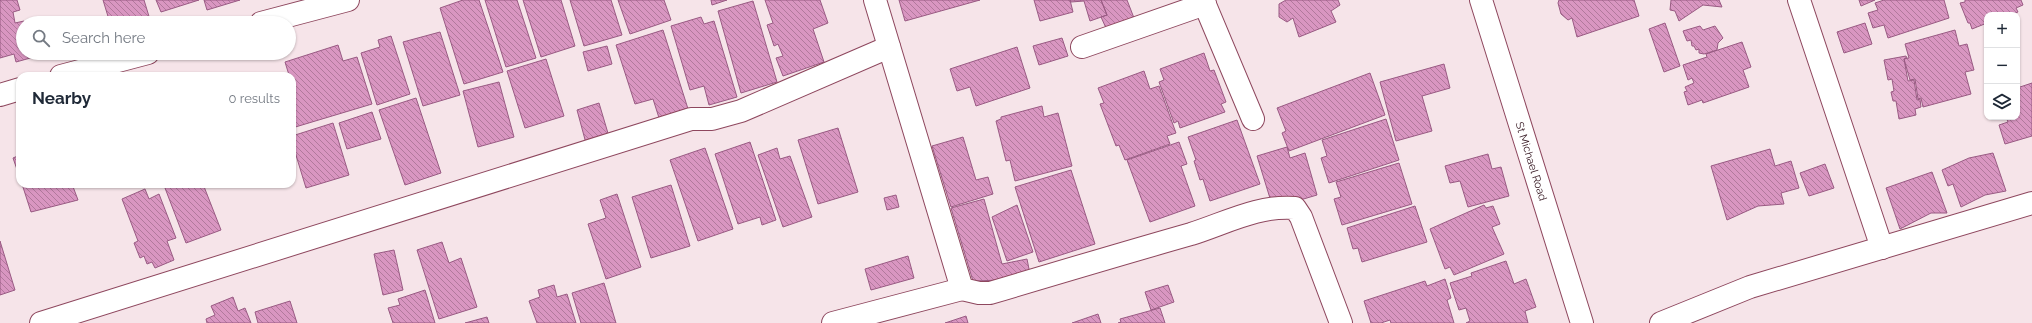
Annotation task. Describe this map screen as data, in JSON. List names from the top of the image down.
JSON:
{
  "streets": {
    "street": ["St Michael Road"]
  },
  "page": {
    "map_buttons": ["+", "−"],
    "search": "Search here",
    "heading": ["Nearby", "0 results"]
  }
}
